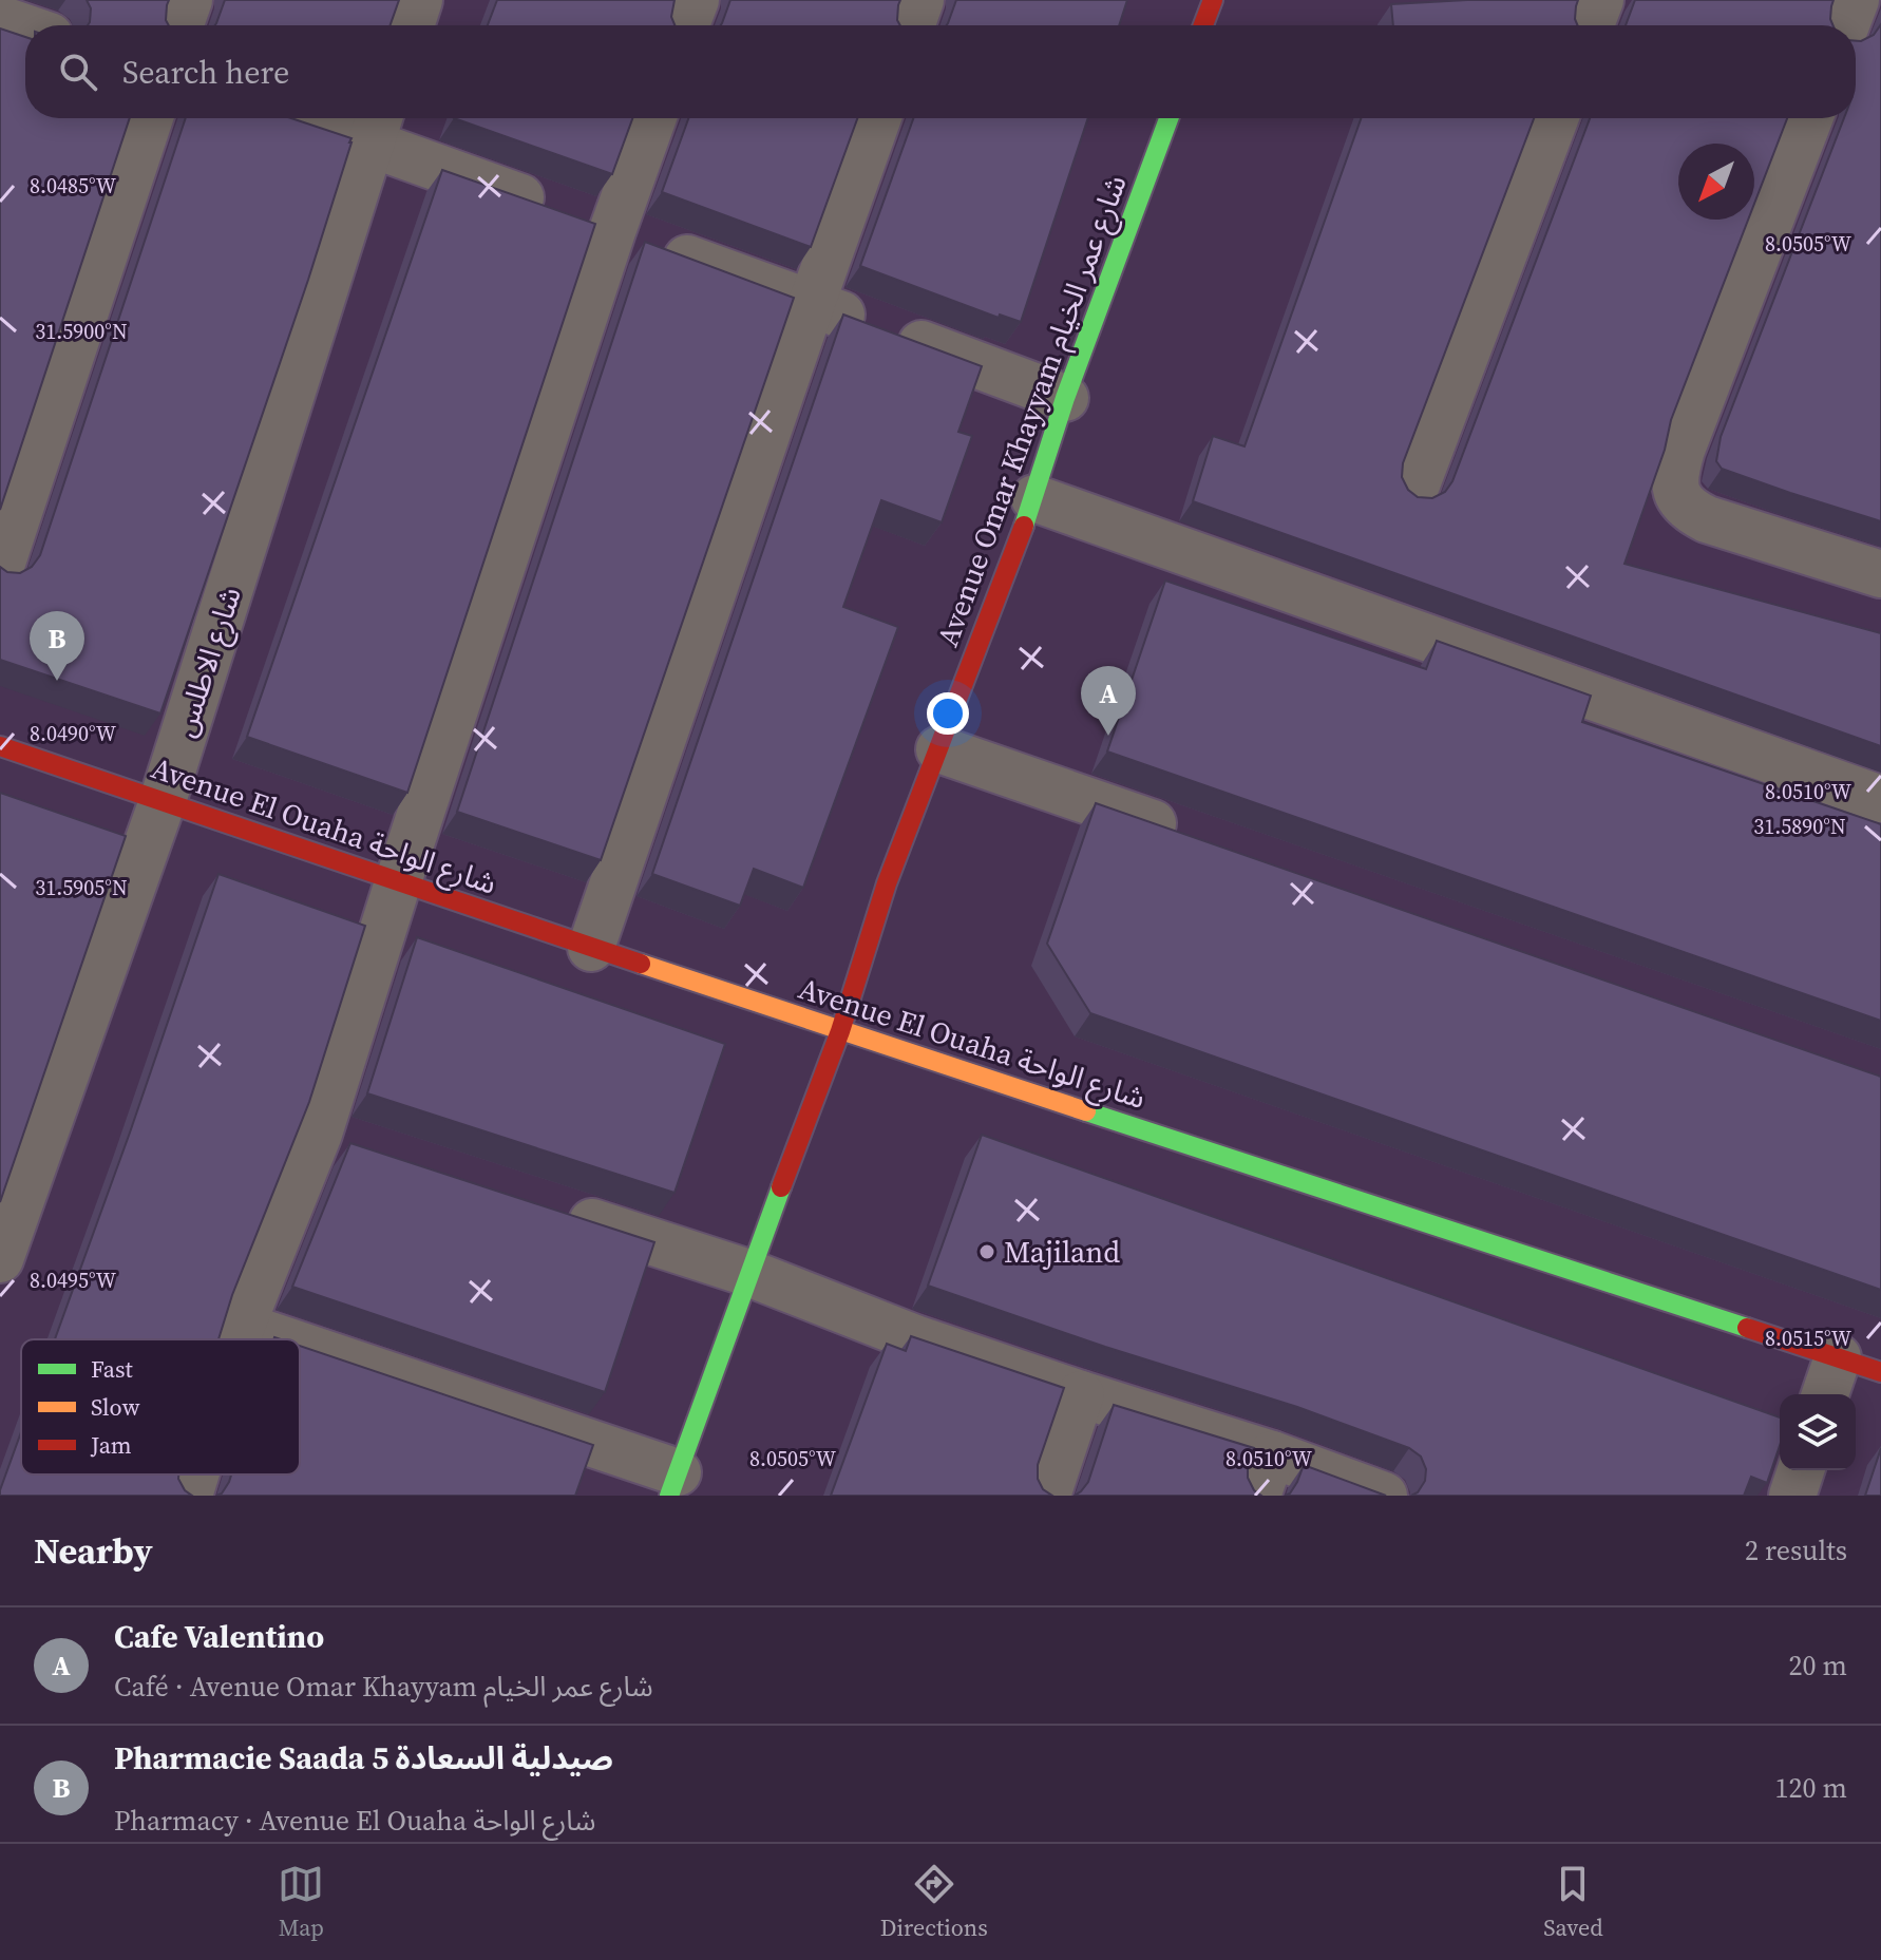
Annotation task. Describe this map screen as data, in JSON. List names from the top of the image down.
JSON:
{
  "streets": {
    "street": ["Avenue Omar Khayyam شارع عمر الخيام", "شارع الاطلس", "Avenue El Ouaha شارع الواحة"]
  },
  "crossings": [
    ["Avenue Omar Khayyam شارع عمر الخيام", "Avenue El Ouaha شارع الواحة"],
    ["شارع الاطلس", "Avenue El Ouaha شارع الواحة"]
  ],
  "places": ["Majiland"],
  "legend": ["Fast", "Slow", "Jam"],
  "north": "bottom left",
  "page": {
    "search": "Search here",
    "pins": ["B", "A"],
    "heading": ["Nearby", "2 results"],
    "list": [
      {
        "mark": "A",
        "name": "Cafe Valentino",
        "note": "Café · Avenue Omar Khayyam شارع عمر الخيام",
        "value": "20 m"
      },
      {
        "mark": "B",
        "name": "Pharmacie Saada 5 صيدلية السعادة",
        "note": "Pharmacy · Avenue El Ouaha شارع الواحة",
        "value": "120 m"
      }
    ],
    "nav": ["Map", "Directions", "Saved"]
  },
  "coordinates": [
    "8.0485°W",
    "8.0505°W",
    "31.5900°N",
    "8.0490°W",
    "8.0510°W",
    "31.5890°N",
    "31.5905°N",
    "8.0495°W",
    "8.0515°W"
  ]
}
